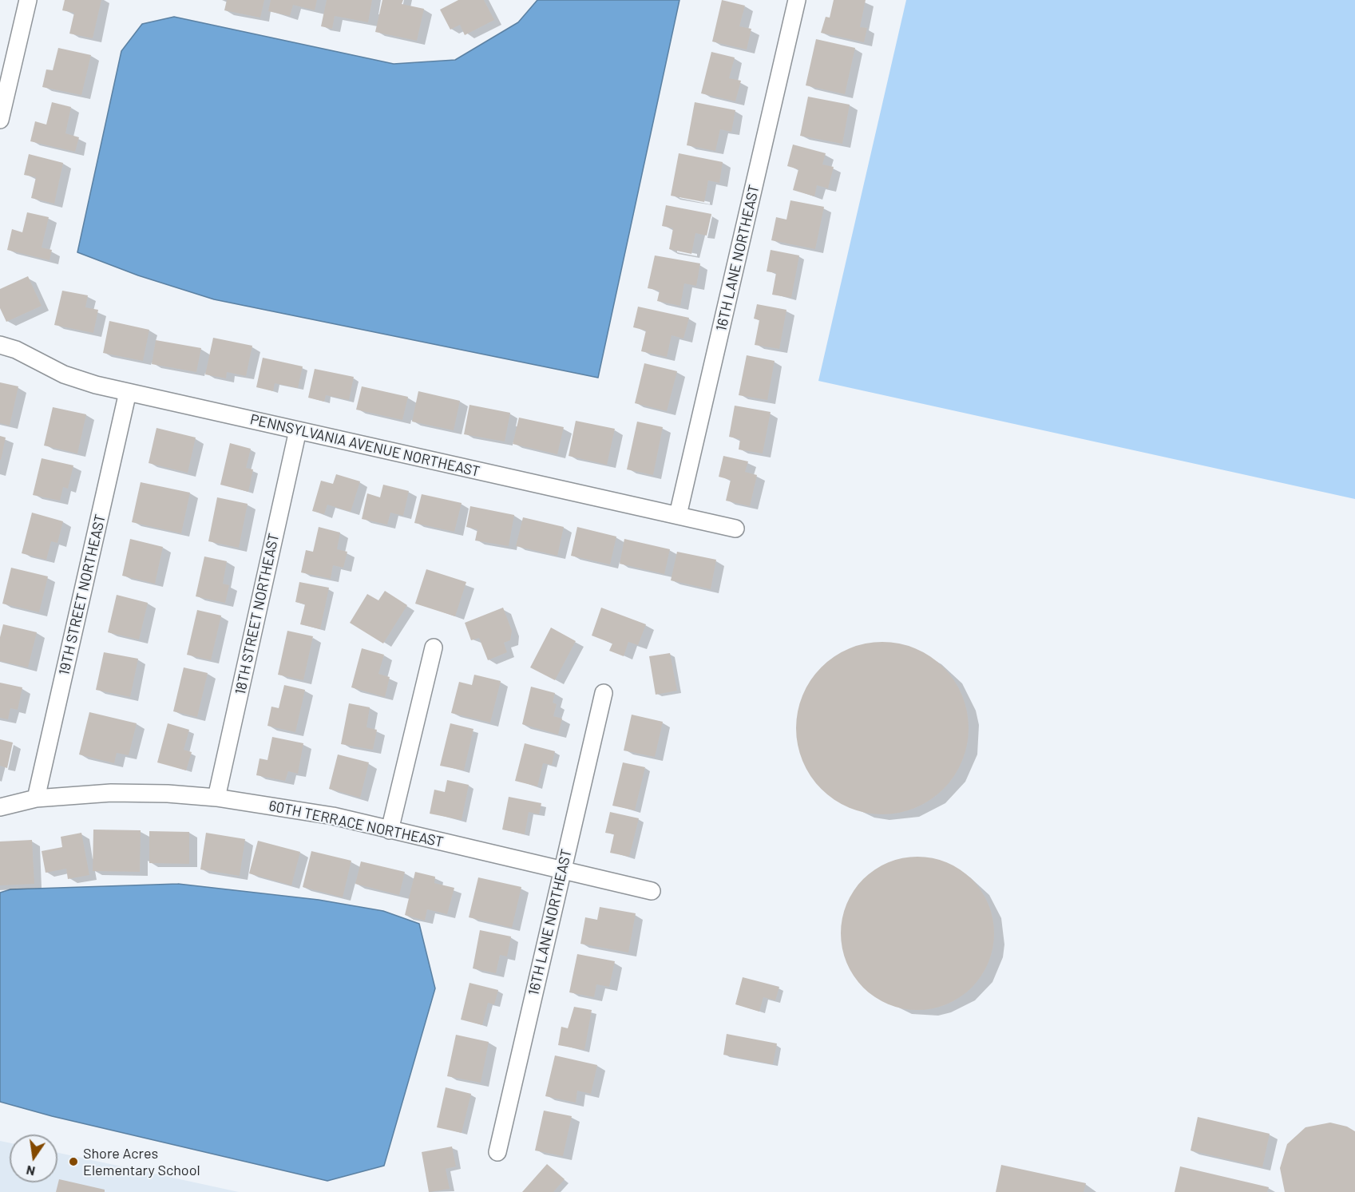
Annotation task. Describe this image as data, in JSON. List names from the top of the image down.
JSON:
{
  "streets": {
    "street": [
      "16TH LANE NORTHEAST",
      "PENNSYLVANIA AVENUE NORTHEAST",
      "19TH STREET NORTHEAST",
      "18TH STREET NORTHEAST",
      "60TH TERRACE NORTHEAST"
    ]
  },
  "crossings": [
    ["16TH LANE NORTHEAST", "PENNSYLVANIA AVENUE NORTHEAST"],
    ["16TH LANE NORTHEAST", "60TH TERRACE NORTHEAST"],
    ["PENNSYLVANIA AVENUE NORTHEAST", "19TH STREET NORTHEAST"],
    ["PENNSYLVANIA AVENUE NORTHEAST", "18TH STREET NORTHEAST"],
    ["19TH STREET NORTHEAST", "60TH TERRACE NORTHEAST"],
    ["18TH STREET NORTHEAST", "60TH TERRACE NORTHEAST"]
  ],
  "places": ["Shore Acres Elementary School"],
  "north": "bottom"
}
